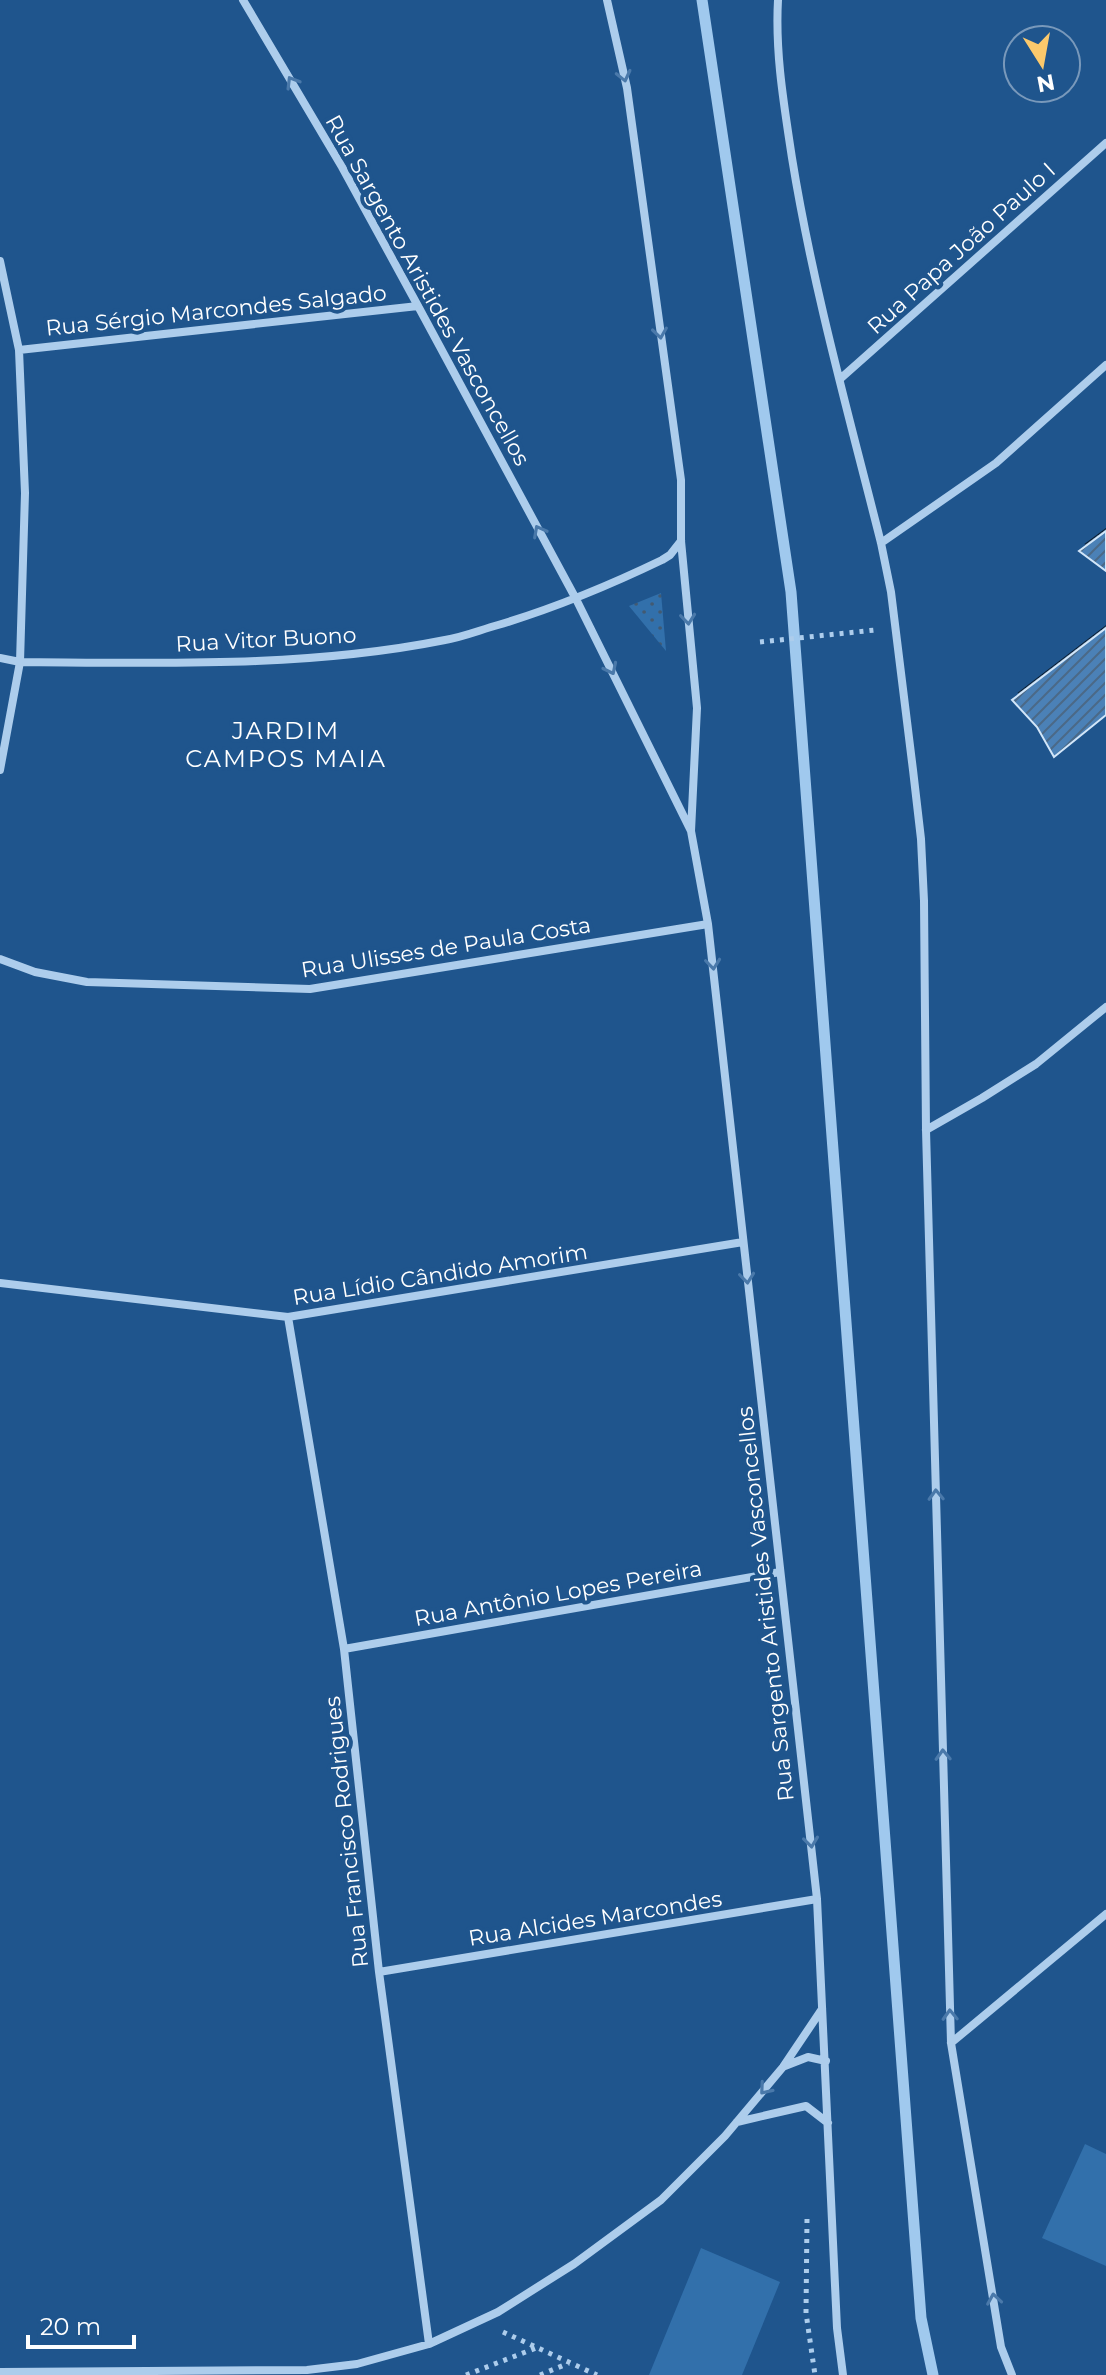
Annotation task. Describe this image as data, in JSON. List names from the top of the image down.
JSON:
{
  "streets": {
    "street": [
      "Rua Papa João Paulo I",
      "Rua Sargento Aristides Vasconcellos",
      "Rua Sérgio Marcondes Salgado",
      "Rua Vitor Buono",
      "Rua Ulisses de Paula Costa",
      "Rua Lídio Cândido Amorim",
      "Rua Antônio Lopes Pereira",
      "Rua Francisco Rodrigues",
      "Rua Alcides Marcondes"
    ]
  },
  "crossings": [
    ["Rua Sargento Aristides Vasconcellos", "Rua Sérgio Marcondes Salgado"],
    ["Rua Sargento Aristides Vasconcellos", "Rua Vitor Buono"],
    ["Rua Sargento Aristides Vasconcellos", "Rua Ulisses de Paula Costa"],
    ["Rua Sargento Aristides Vasconcellos", "Rua Lídio Cândido Amorim"],
    ["Rua Sargento Aristides Vasconcellos", "Rua Antônio Lopes Pereira"],
    ["Rua Sargento Aristides Vasconcellos", "Rua Alcides Marcondes"],
    ["Rua Lídio Cândido Amorim", "Rua Francisco Rodrigues"],
    ["Rua Antônio Lopes Pereira", "Rua Francisco Rodrigues"],
    ["Rua Francisco Rodrigues", "Rua Alcides Marcondes"]
  ],
  "districts": ["JARDIM CAMPOS MAIA"],
  "scale_bar": "20 m",
  "north": "bottom"
}
